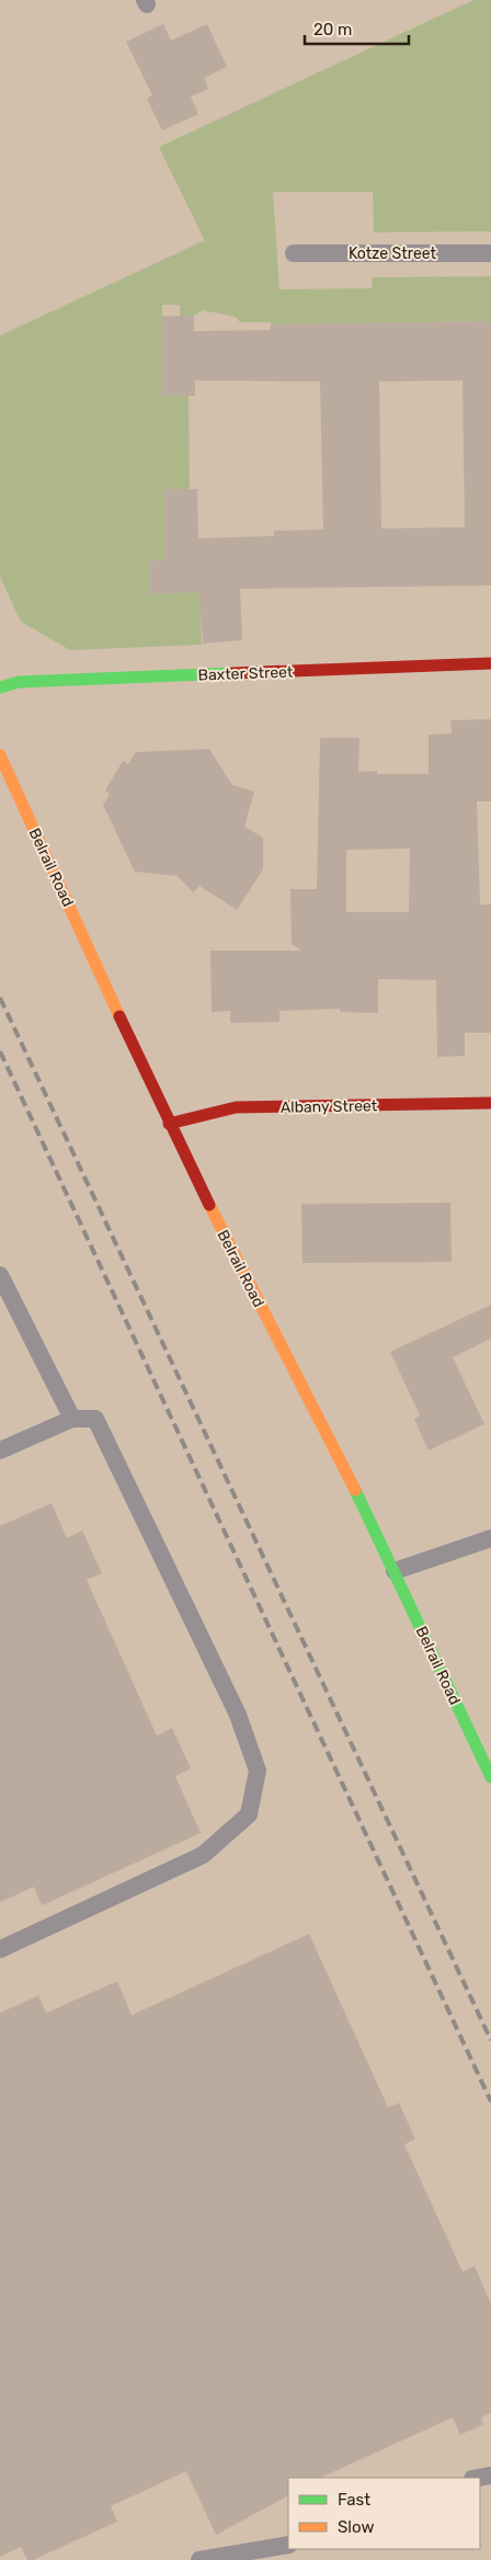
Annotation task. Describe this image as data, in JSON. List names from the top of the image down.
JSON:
{
  "streets": {
    "street": ["Baxter Street", "Belrail Road", "Albany Street"],
    "lane": ["Kotze Street"]
  },
  "crossings": [
    ["Belrail Road", "Albany Street"]
  ],
  "legend": ["Fast", "Slow"],
  "scale_bar": "20 m"
}
